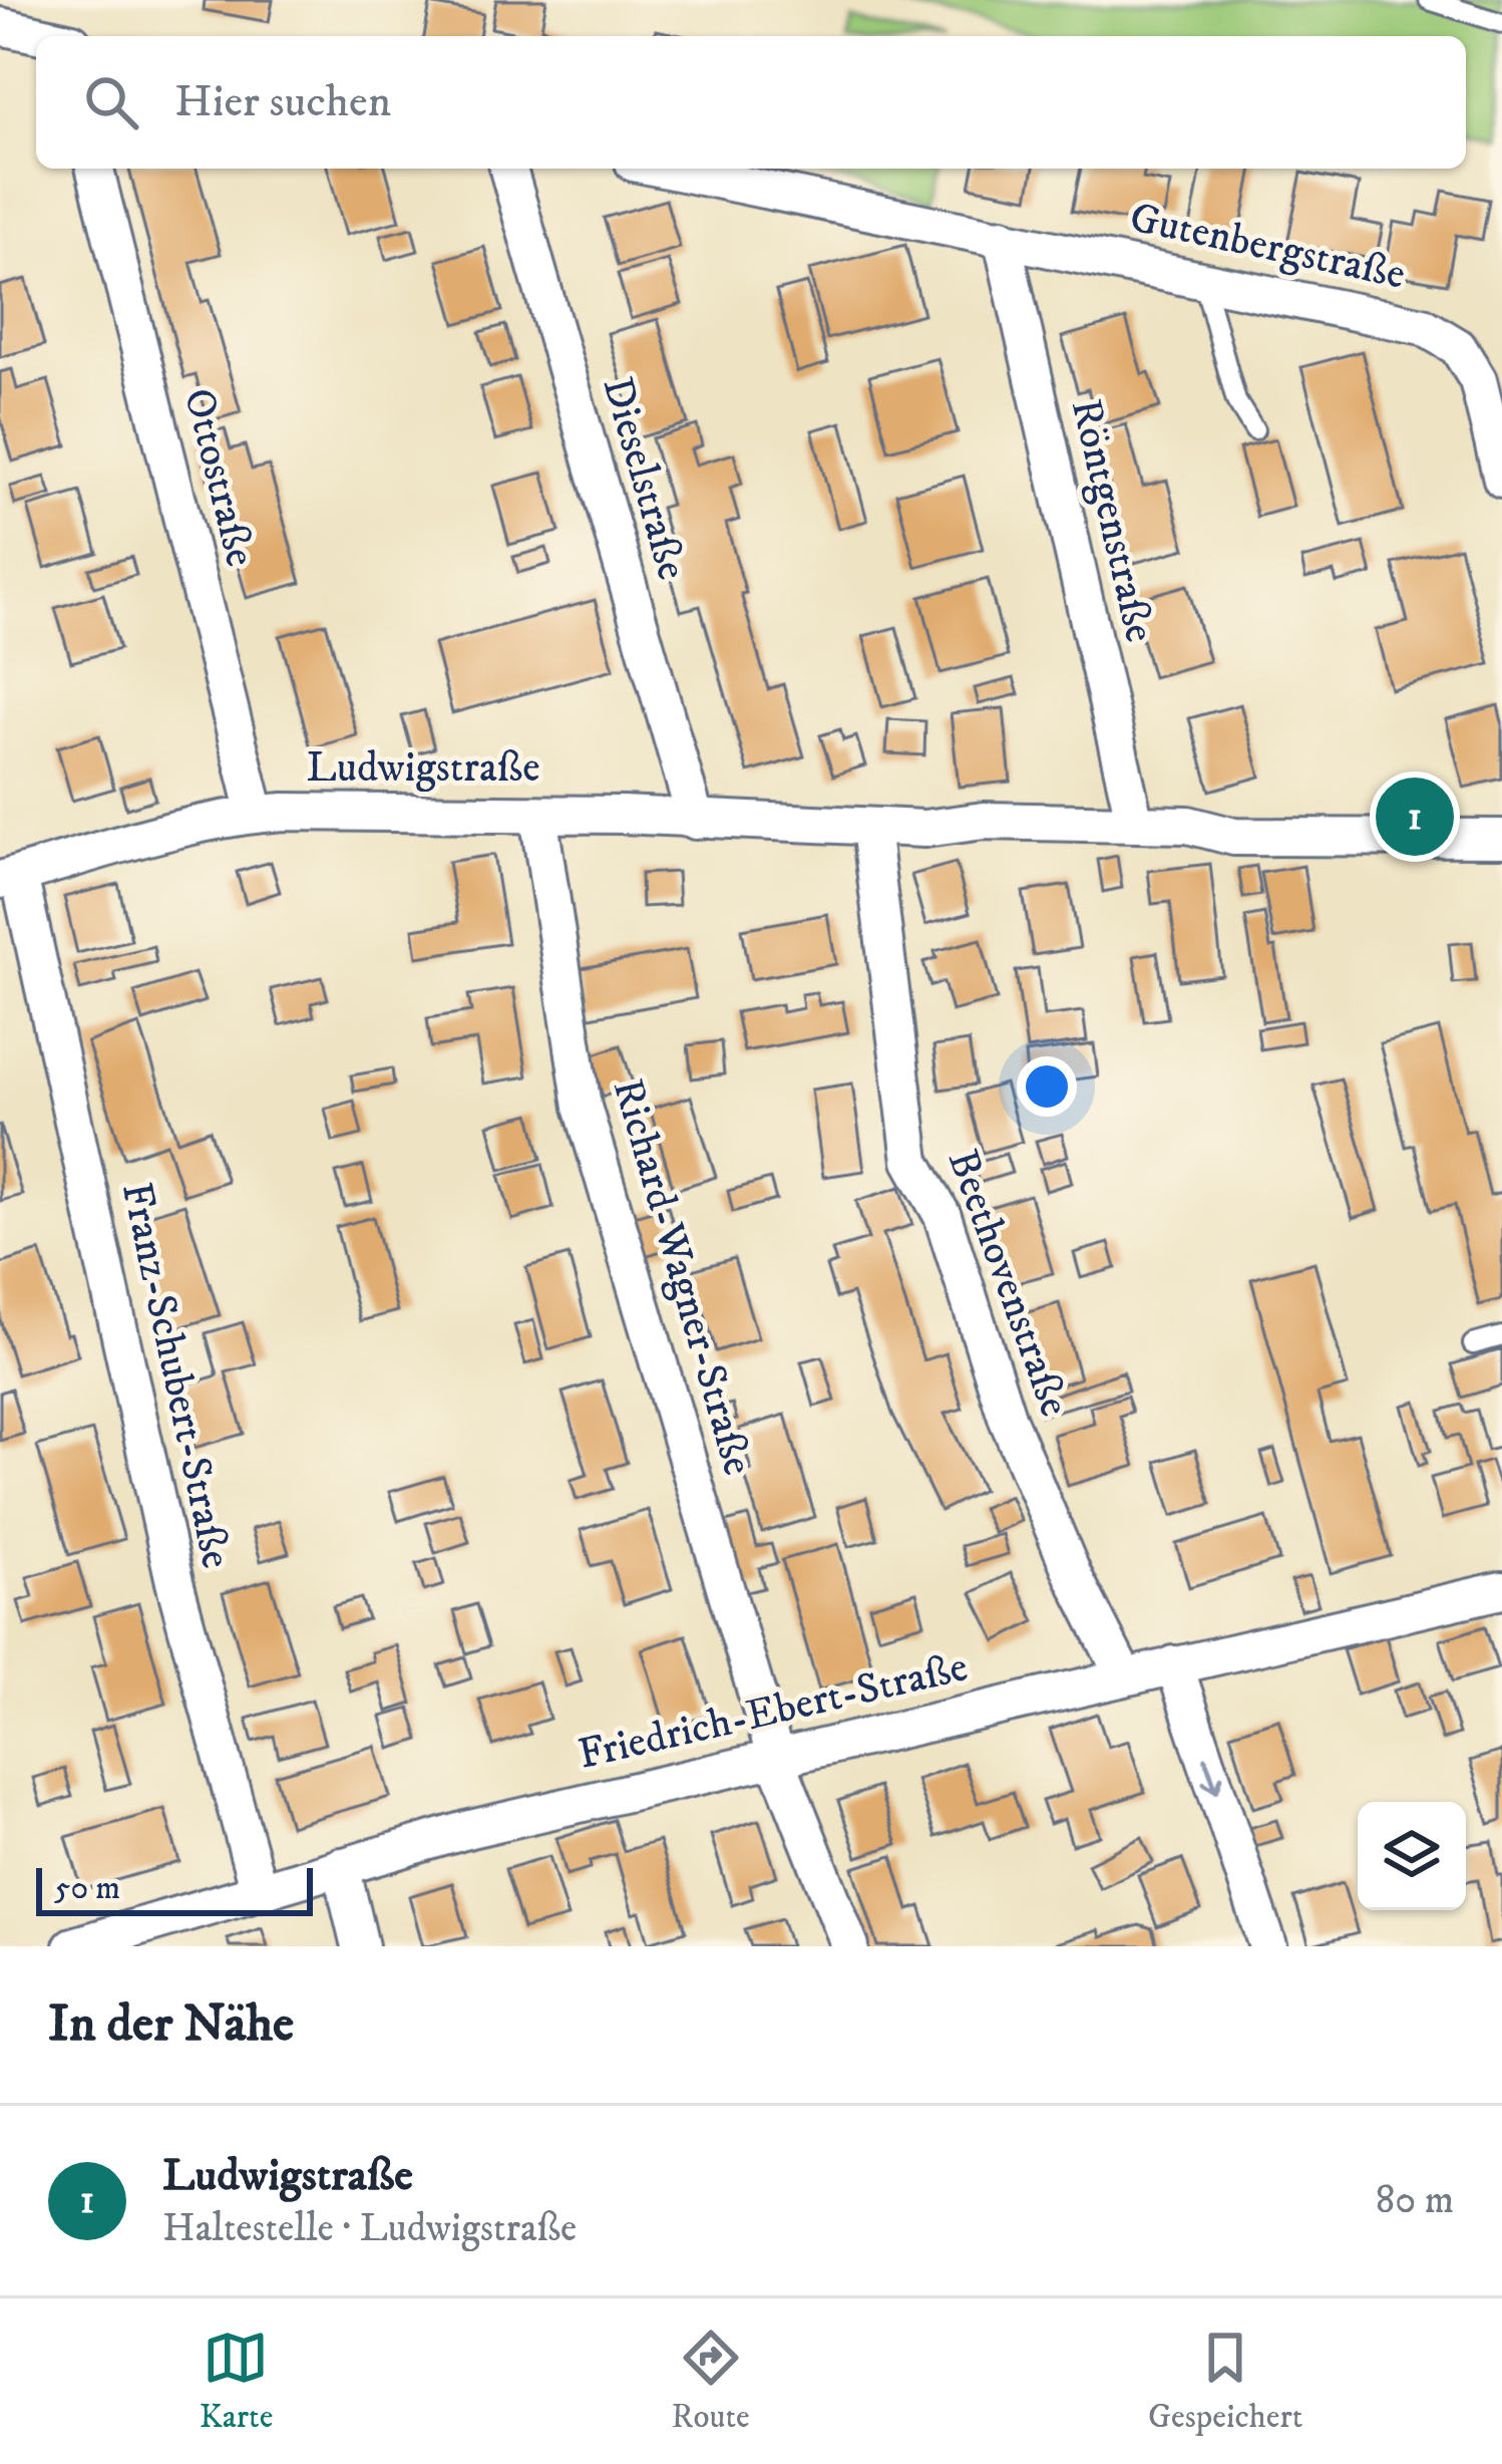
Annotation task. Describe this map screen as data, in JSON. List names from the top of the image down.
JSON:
{
  "streets": {
    "street": [
      "Gutenbergstraße",
      "Ottostraße",
      "Dieselstraße",
      "Röntgenstraße",
      "Ludwigstraße",
      "Richard-Wagner-Straße",
      "Beethovenstraße",
      "Franz-Schubert-Straße",
      "Friedrich-Ebert-Straße"
    ]
  },
  "crossings": [
    ["Gutenbergstraße", "Röntgenstraße"],
    ["Ottostraße", "Ludwigstraße"],
    ["Dieselstraße", "Ludwigstraße"],
    ["Röntgenstraße", "Ludwigstraße"],
    ["Ludwigstraße", "Richard-Wagner-Straße"],
    ["Ludwigstraße", "Beethovenstraße"],
    ["Ludwigstraße", "Franz-Schubert-Straße"],
    ["Richard-Wagner-Straße", "Friedrich-Ebert-Straße"],
    ["Beethovenstraße", "Friedrich-Ebert-Straße"],
    ["Franz-Schubert-Straße", "Friedrich-Ebert-Straße"]
  ],
  "scale_bar": "50 m",
  "page": {
    "search": "Hier suchen",
    "pins": "1",
    "scale": "50 m",
    "heading": "In der Nähe",
    "list": [
      {
        "mark": "1",
        "name": "Ludwigstraße",
        "note": "Haltestelle · Ludwigstraße",
        "value": "80 m"
      }
    ],
    "nav": ["Karte", "Route", "Gespeichert"]
  }
}
